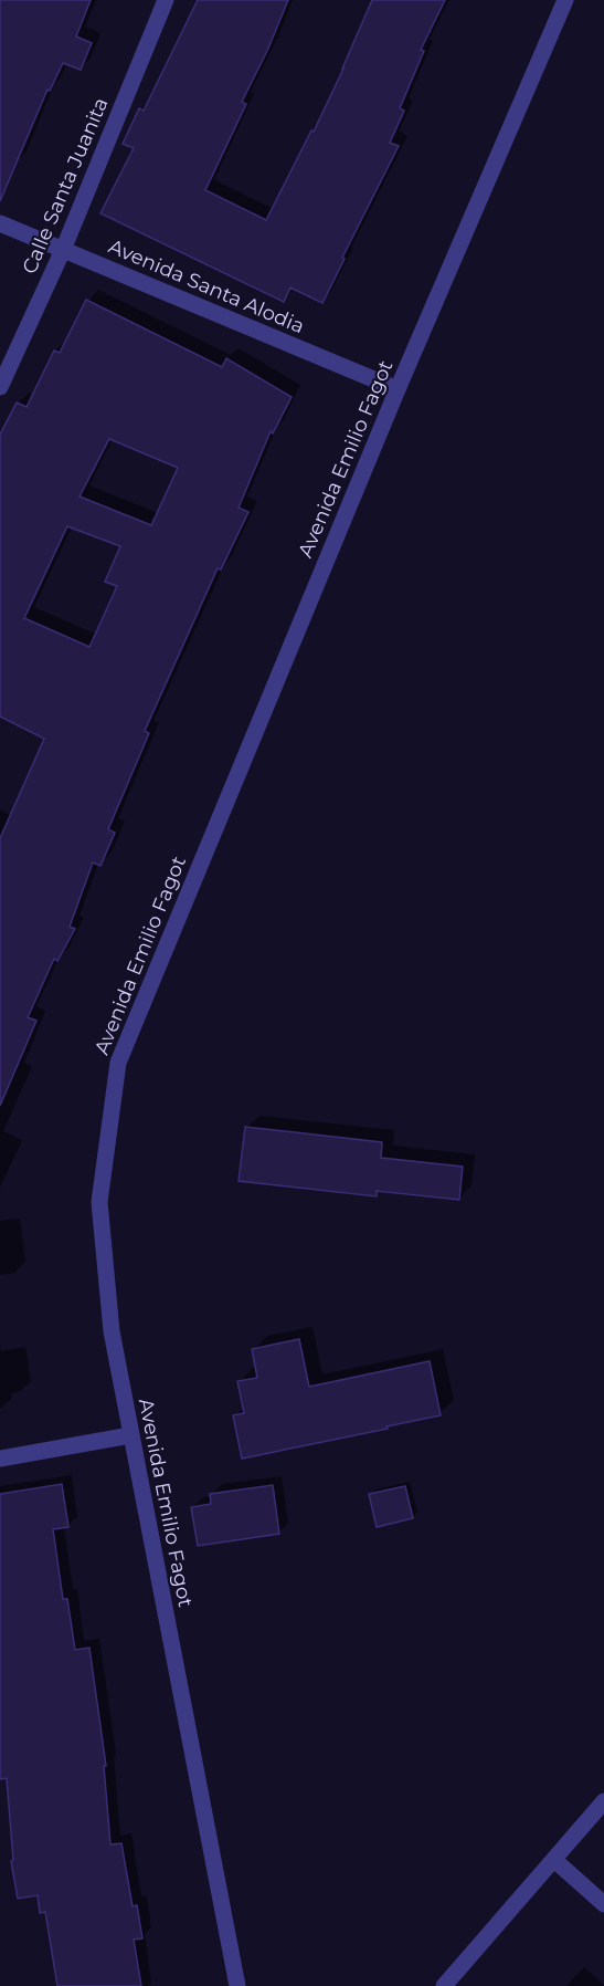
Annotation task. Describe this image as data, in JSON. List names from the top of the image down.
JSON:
{
  "streets": {
    "street": ["Calle Santa Juanita", "Avenida Santa Alodia", "Avenida Emilio Fagot"]
  },
  "crossings": [
    ["Calle Santa Juanita", "Avenida Santa Alodia"],
    ["Avenida Santa Alodia", "Avenida Emilio Fagot"]
  ]
}
